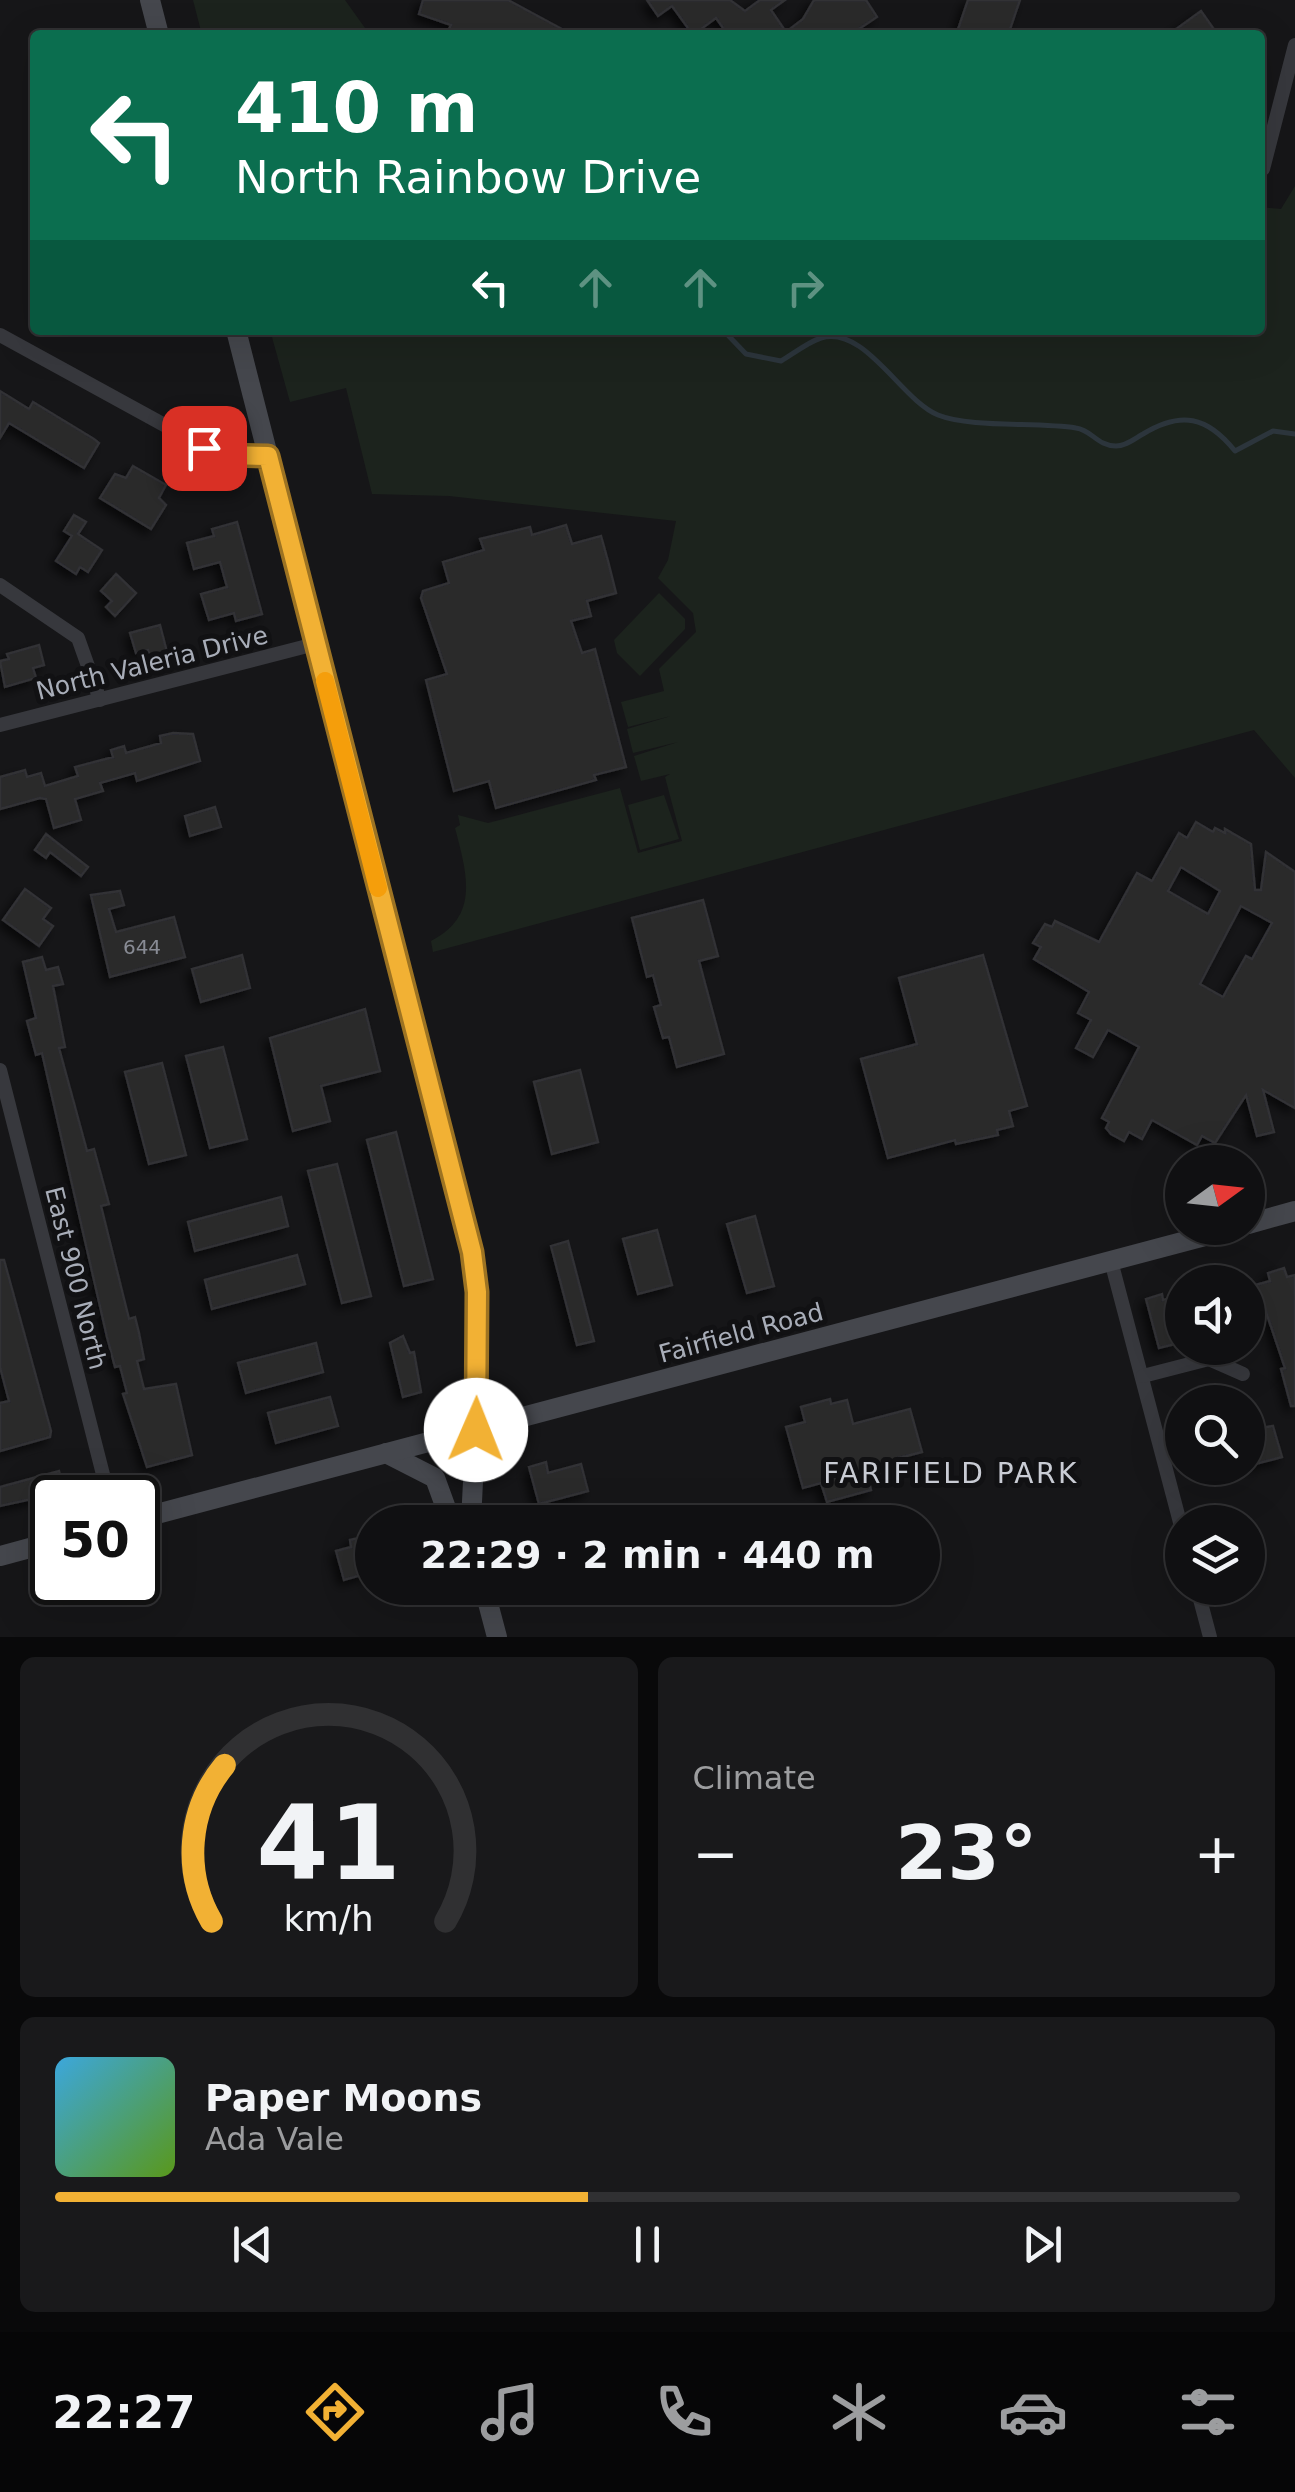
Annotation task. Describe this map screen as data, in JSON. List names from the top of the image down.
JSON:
{
  "streets": {
    "main road": ["Fairfield Road"],
    "street": ["North Valeria Drive", "East 900 North"]
  },
  "districts": ["FARIFIELD PARK"],
  "house_numbers": ["644"],
  "north": "right",
  "page": {
    "turn": ["410 m", "North Rainbow Drive"],
    "limit": "50",
    "trip": "22:29 · 2 min · 440 m",
    "tile": "Climate",
    "heat": ["−", "23°", "+"],
    "song": ["Paper Moons", "Ada Vale"],
    "tabs": "22:27",
    "gauge": ["41", "km/h"]
  }
}
